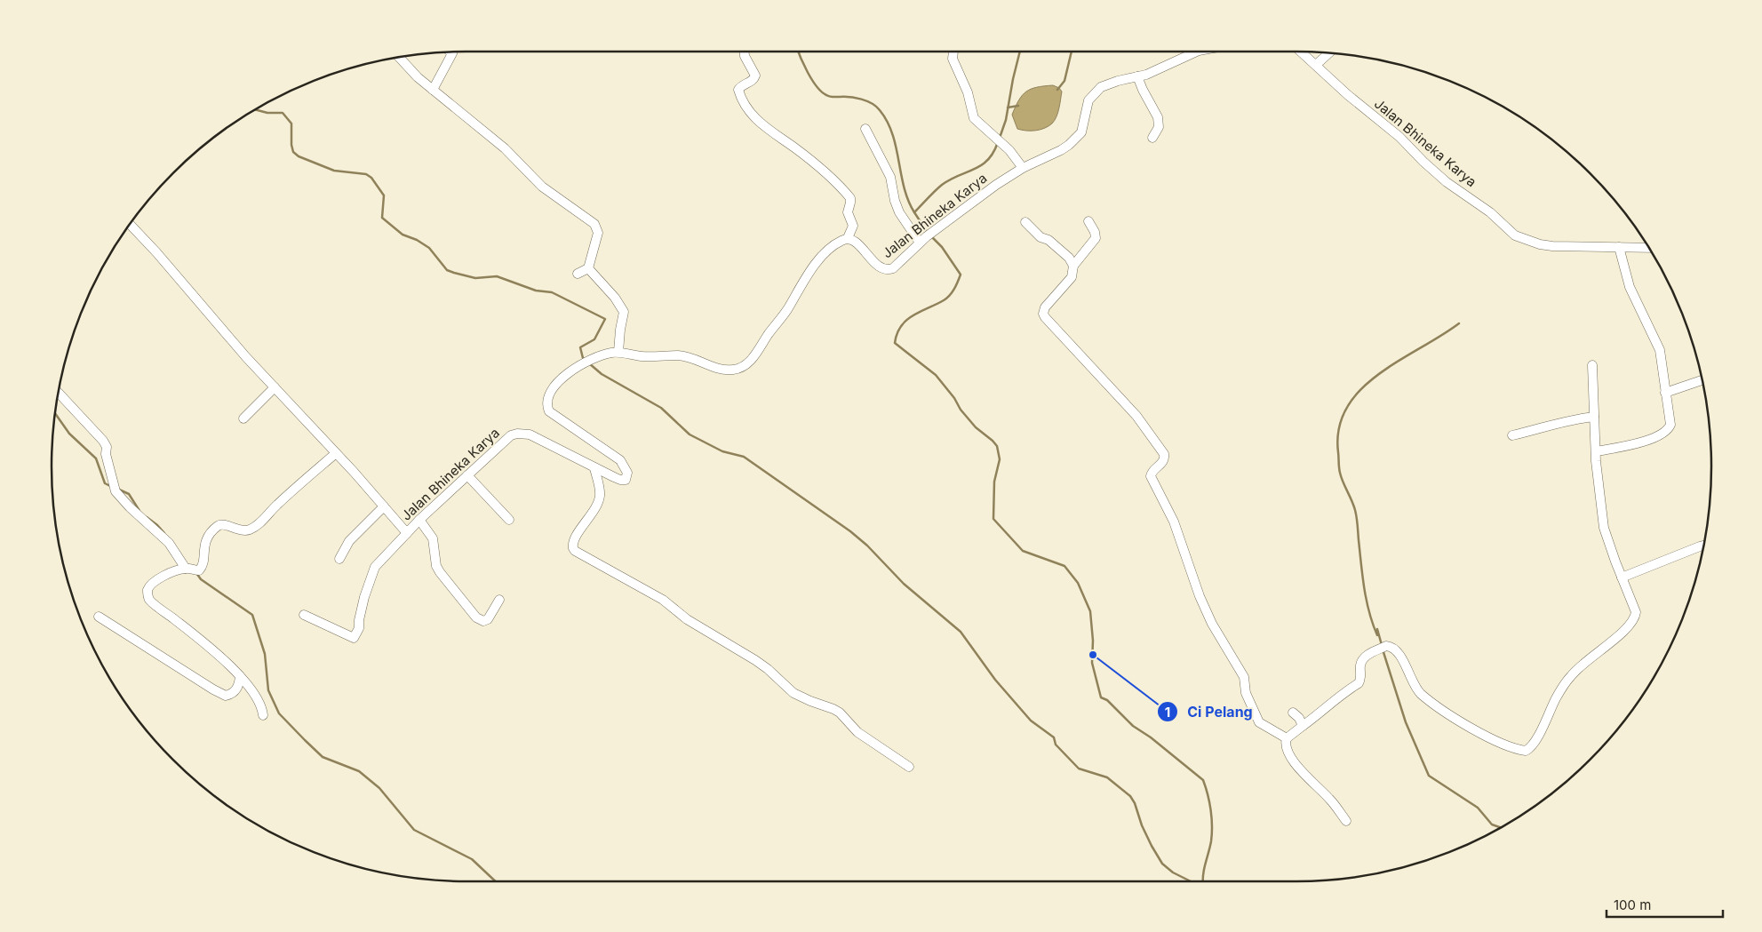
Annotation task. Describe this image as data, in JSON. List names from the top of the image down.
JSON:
{
  "streets": {
    "street": ["Jalan Bhineka Karya"]
  },
  "places": ["Ci Pelang"],
  "scale_bar": "100 m"
}
